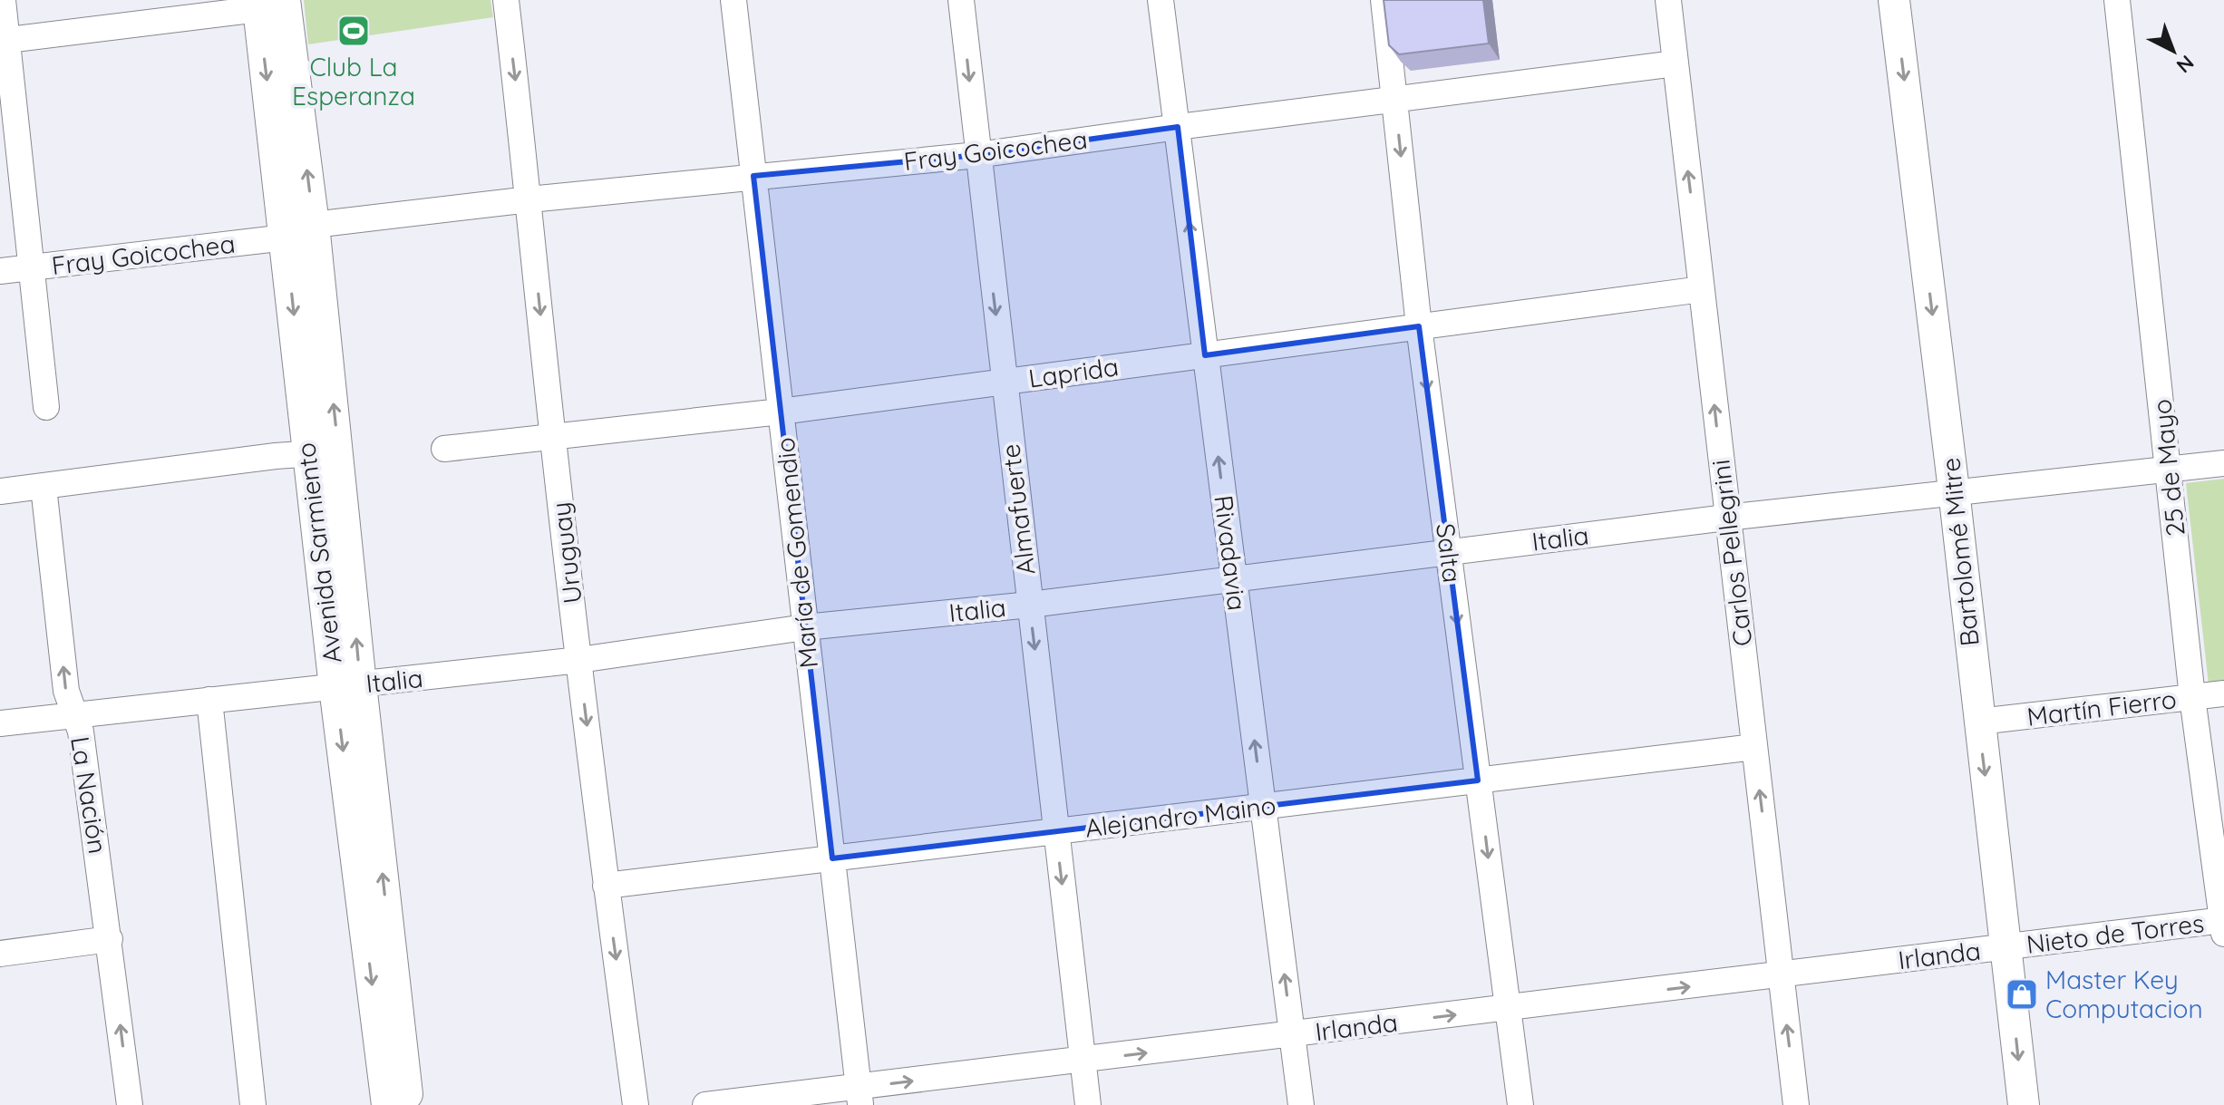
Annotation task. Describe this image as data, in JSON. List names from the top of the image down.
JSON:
{
  "streets": {
    "main road": ["Bartolomé Mitre", "Avenida Sarmiento"],
    "street": [
      "Fray Goicochea",
      "Laprida",
      "25 de Mayo",
      "Almafuerte",
      "Italia",
      "Uruguay",
      "María de Gomendio",
      "Rivadavia",
      "Salta",
      "Carlos Pellegrini",
      "Martín Fierro",
      "La Nación",
      "Alejandro Maino",
      "Nieto de Torres",
      "Irlanda"
    ]
  },
  "crossings": [
    ["Fray Goicochea", "Almafuerte"],
    ["Fray Goicochea", "Avenida Sarmiento"],
    ["Fray Goicochea", "Uruguay"],
    ["Fray Goicochea", "María de Gomendio"],
    ["Fray Goicochea", "Rivadavia"],
    ["Fray Goicochea", "Salta"],
    ["Fray Goicochea", "Carlos Pellegrini"],
    ["Laprida", "Almafuerte"],
    ["Laprida", "Uruguay"],
    ["Laprida", "María de Gomendio"],
    ["Laprida", "Rivadavia"],
    ["Laprida", "Salta"],
    ["Laprida", "Carlos Pellegrini"],
    ["25 de Mayo", "Italia"],
    ["25 de Mayo", "Martín Fierro"],
    ["25 de Mayo", "Nieto de Torres"],
    ["Almafuerte", "Italia"],
    ["Almafuerte", "Alejandro Maino"],
    ["Almafuerte", "Irlanda"],
    ["Italia", "Bartolomé Mitre"],
    ["Italia", "Avenida Sarmiento"],
    ["Italia", "Uruguay"],
    ["Italia", "María de Gomendio"],
    ["Italia", "Rivadavia"],
    ["Italia", "Salta"],
    ["Italia", "Carlos Pellegrini"],
    ["Italia", "La Nación"],
    ["Bartolomé Mitre", "Martín Fierro"],
    ["Bartolomé Mitre", "Nieto de Torres"],
    ["Bartolomé Mitre", "Irlanda"],
    ["Uruguay", "Alejandro Maino"],
    ["María de Gomendio", "Alejandro Maino"],
    ["María de Gomendio", "Irlanda"],
    ["Rivadavia", "Alejandro Maino"],
    ["Rivadavia", "Irlanda"],
    ["Salta", "Alejandro Maino"],
    ["Salta", "Irlanda"],
    ["Carlos Pellegrini", "Alejandro Maino"],
    ["Carlos Pellegrini", "Irlanda"],
    ["Nieto de Torres", "Irlanda"]
  ],
  "one_way": [
    "Almafuerte",
    "Bartolomé Mitre",
    "Uruguay",
    "Rivadavia",
    "Salta",
    "Carlos Pellegrini",
    "Irlanda"
  ],
  "places": {
    "sports": ["Club La Esperanza"],
    "shop": ["Master Key Computacion"]
  },
  "north": "bottom right"
}
